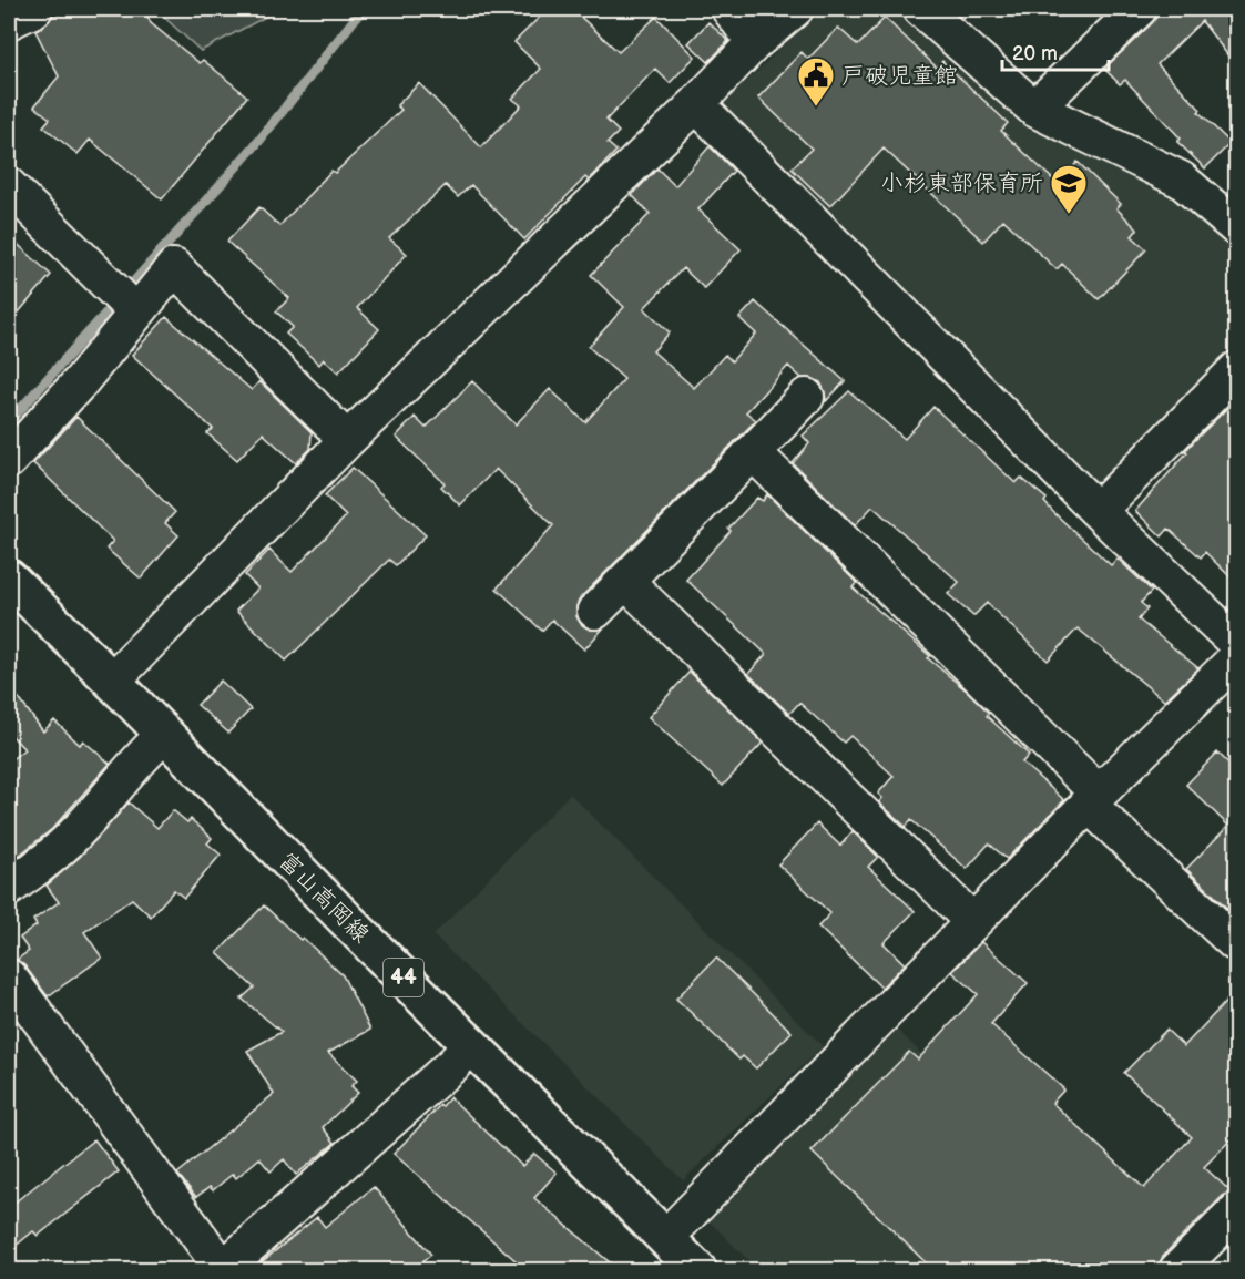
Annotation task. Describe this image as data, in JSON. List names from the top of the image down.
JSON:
{
  "streets": {
    "main road": ["富山高岡線", "44"]
  },
  "places": {
    "public building": ["戸破児童館"],
    "school or university": ["小杉東部保育所"]
  },
  "scale_bar": "20 m"
}
